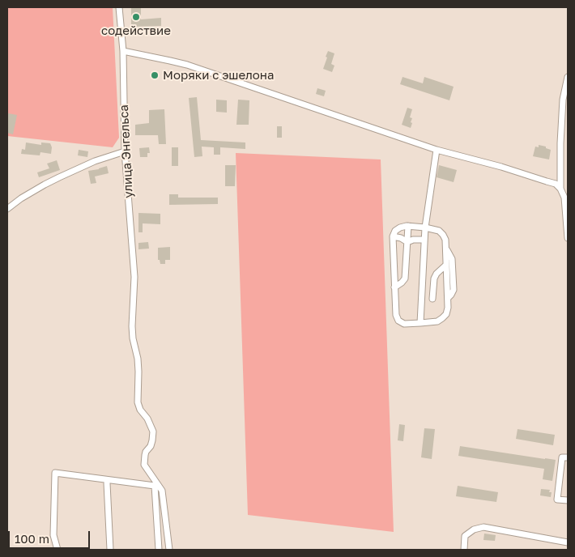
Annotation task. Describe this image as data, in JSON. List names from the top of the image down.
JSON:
{
  "streets": {
    "street": ["улица Энгельса"]
  },
  "places": ["содействие", "Моряки с эшелона"],
  "scale_bar": "100 m"
}
